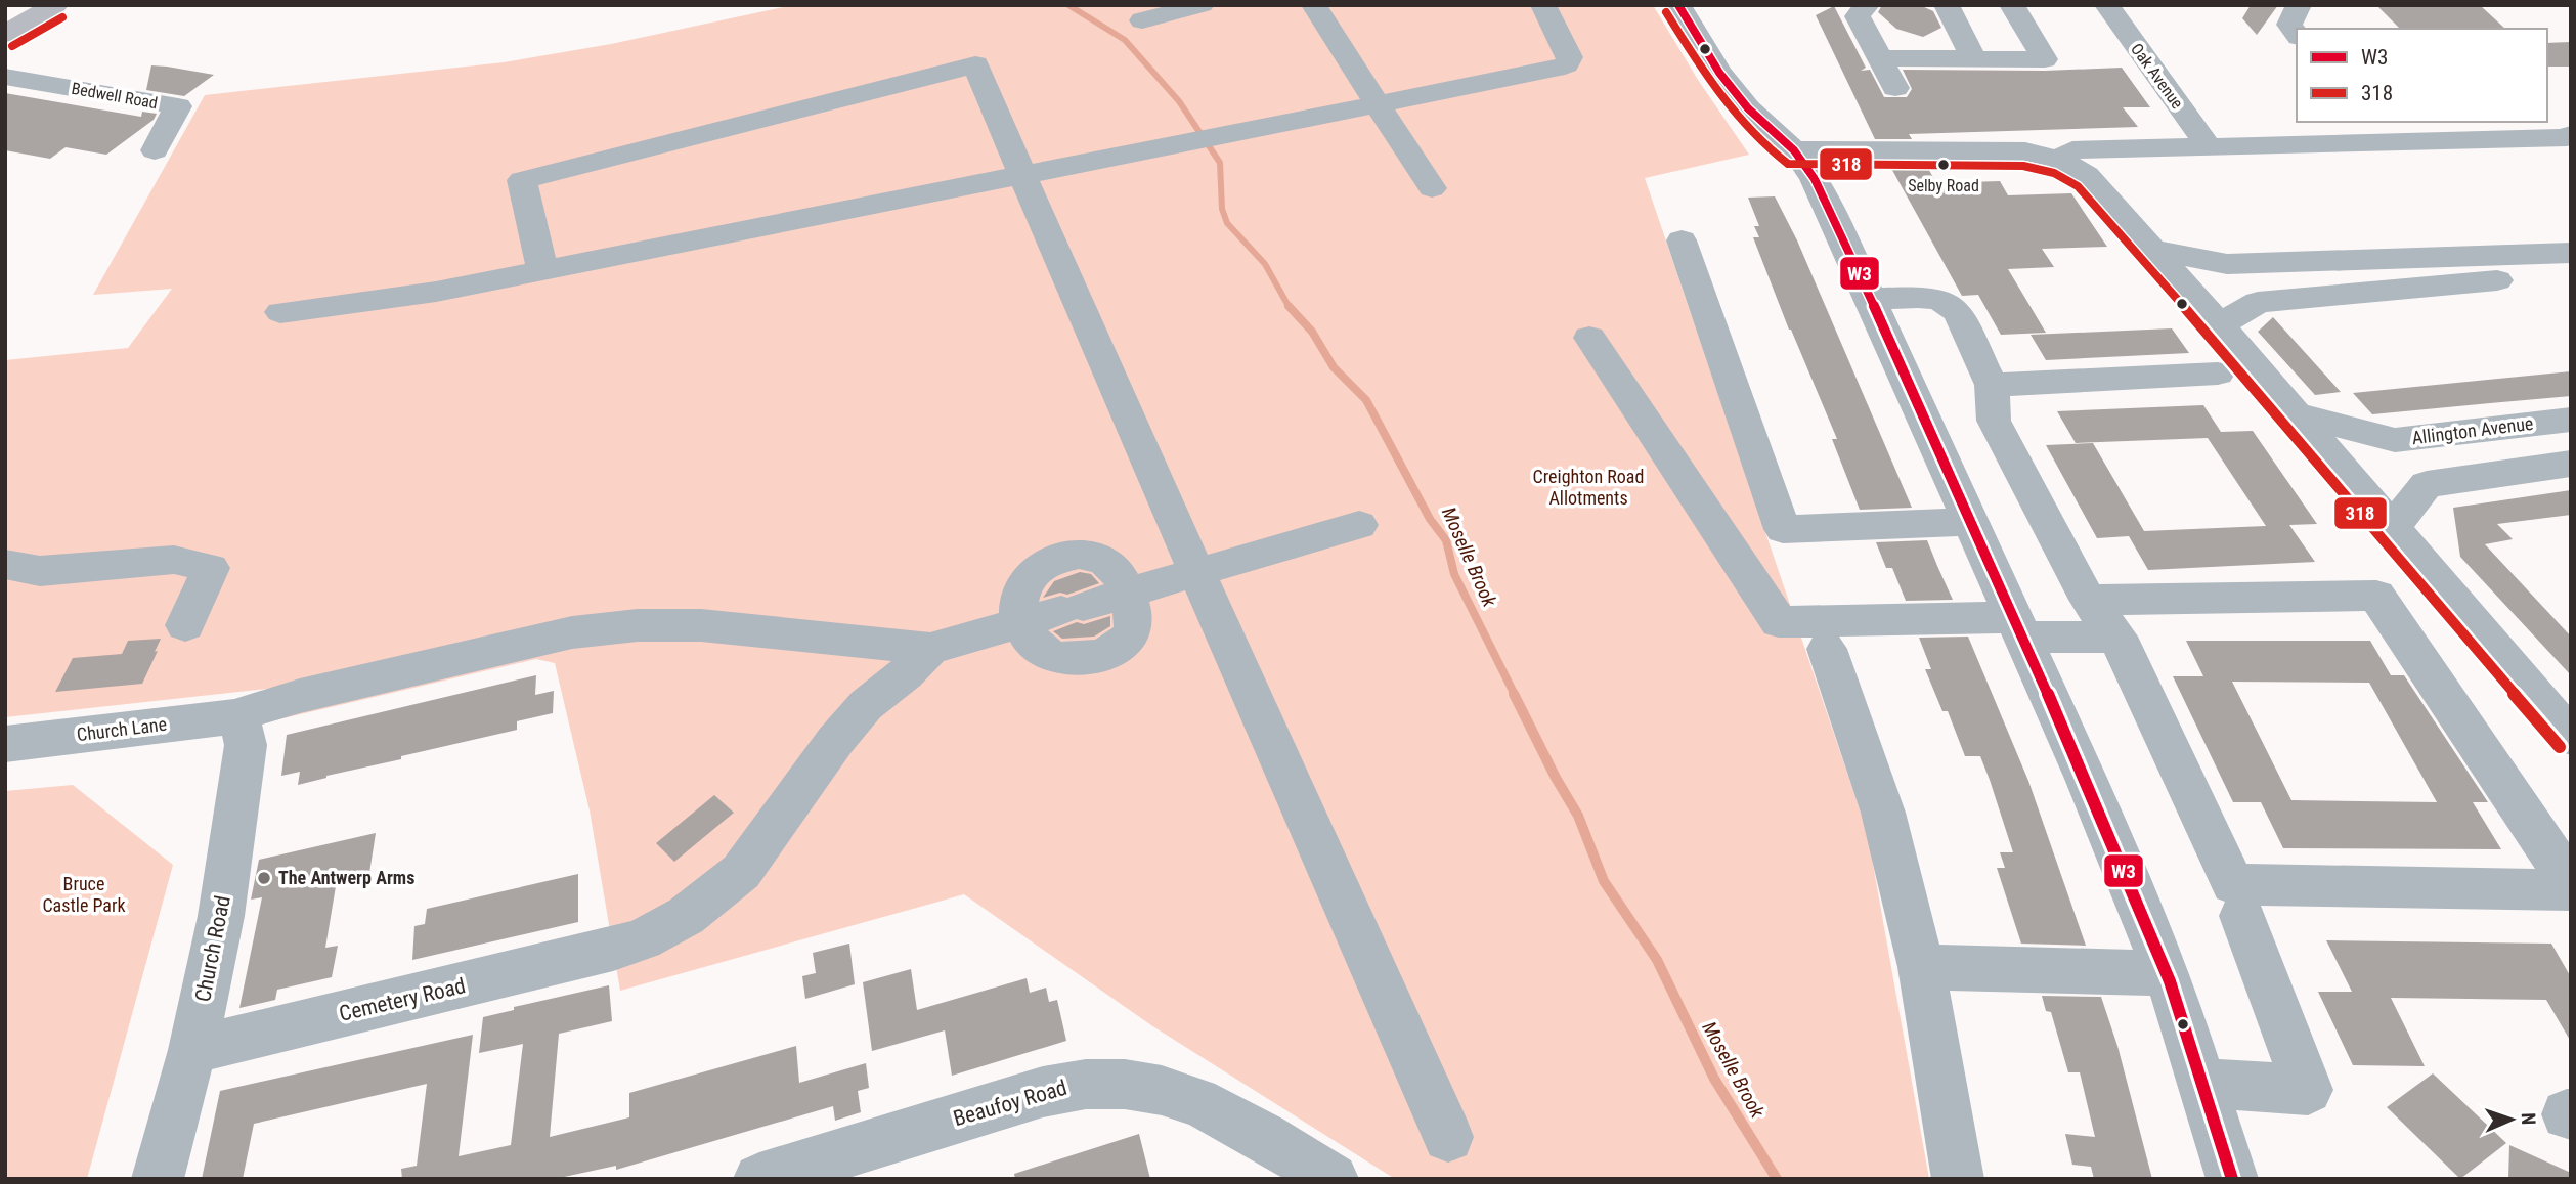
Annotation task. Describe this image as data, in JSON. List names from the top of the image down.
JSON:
{
  "streets": {
    "street": [
      "Oak Avenue",
      "Bedwell Road",
      "Allington Avenue",
      "Church Lane",
      "Church Road",
      "Cemetery Road",
      "Beaufoy Road"
    ]
  },
  "crossings": [
    ["Church Lane", "Church Road"],
    ["Church Lane", "Cemetery Road"],
    ["Church Road", "Cemetery Road"]
  ],
  "water": ["Moselle Brook"],
  "parks": ["Creighton Road Allotments", "Bruce Castle Park"],
  "places": ["Selby Road", "The Antwerp Arms"],
  "lines": ["transit line W3", "transit line 318"],
  "legend": ["W3", "318"],
  "north": "right"
}
